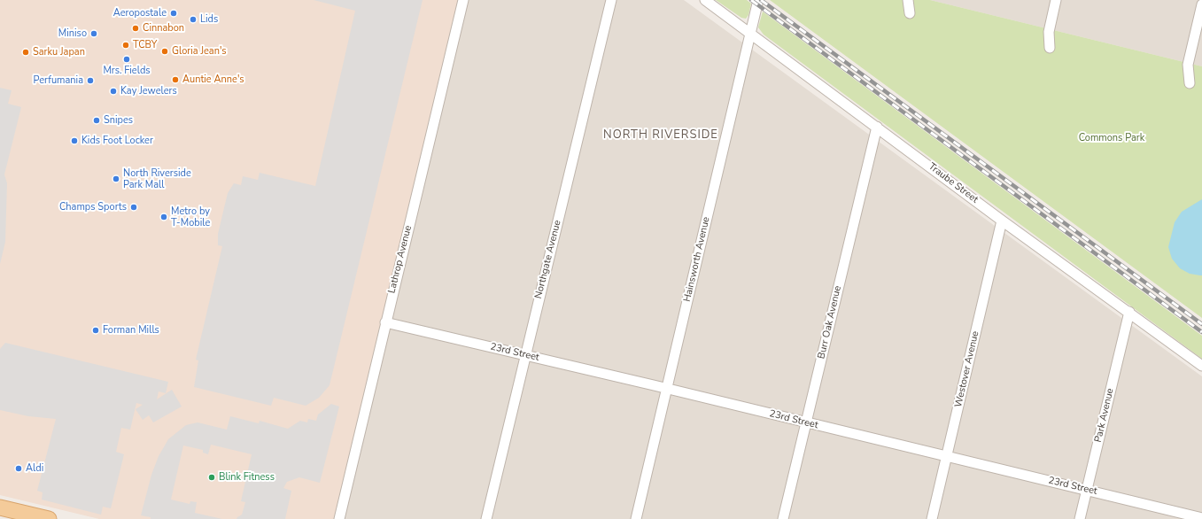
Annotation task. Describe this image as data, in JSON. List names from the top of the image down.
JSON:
{
  "streets": {
    "street": [
      "Traube Street",
      "Lathrop Avenue",
      "Northgate Avenue",
      "Hainsworth Avenue",
      "Burr Oak Avenue",
      "23rd Street",
      "Westover Avenue",
      "Park Avenue"
    ]
  },
  "crossings": [
    ["Traube Street", "Hainsworth Avenue"],
    ["Traube Street", "Burr Oak Avenue"],
    ["Traube Street", "Westover Avenue"],
    ["Traube Street", "Park Avenue"],
    ["Lathrop Avenue", "23rd Street"],
    ["Northgate Avenue", "23rd Street"],
    ["Hainsworth Avenue", "23rd Street"],
    ["Burr Oak Avenue", "23rd Street"],
    ["23rd Street", "Westover Avenue"],
    ["23rd Street", "Park Avenue"]
  ],
  "districts": ["NORTH RIVERSIDE"],
  "parks": ["Commons Park"],
  "places": [
    "Aeropostale",
    "Lids",
    "Cinnabon",
    "Miniso",
    "TCBY",
    "Gloria Jean's",
    "Sarku Japan",
    "Mrs. Fields",
    "Auntie Anne's",
    "Perfumania",
    "Kay Jewelers",
    "Snipes",
    "Kids Foot Locker",
    "North Riverside Park Mall",
    "Champs Sports",
    "Metro by T-Mobile",
    "Forman Mills",
    "Aldi",
    "Blink Fitness"
  ]
}
